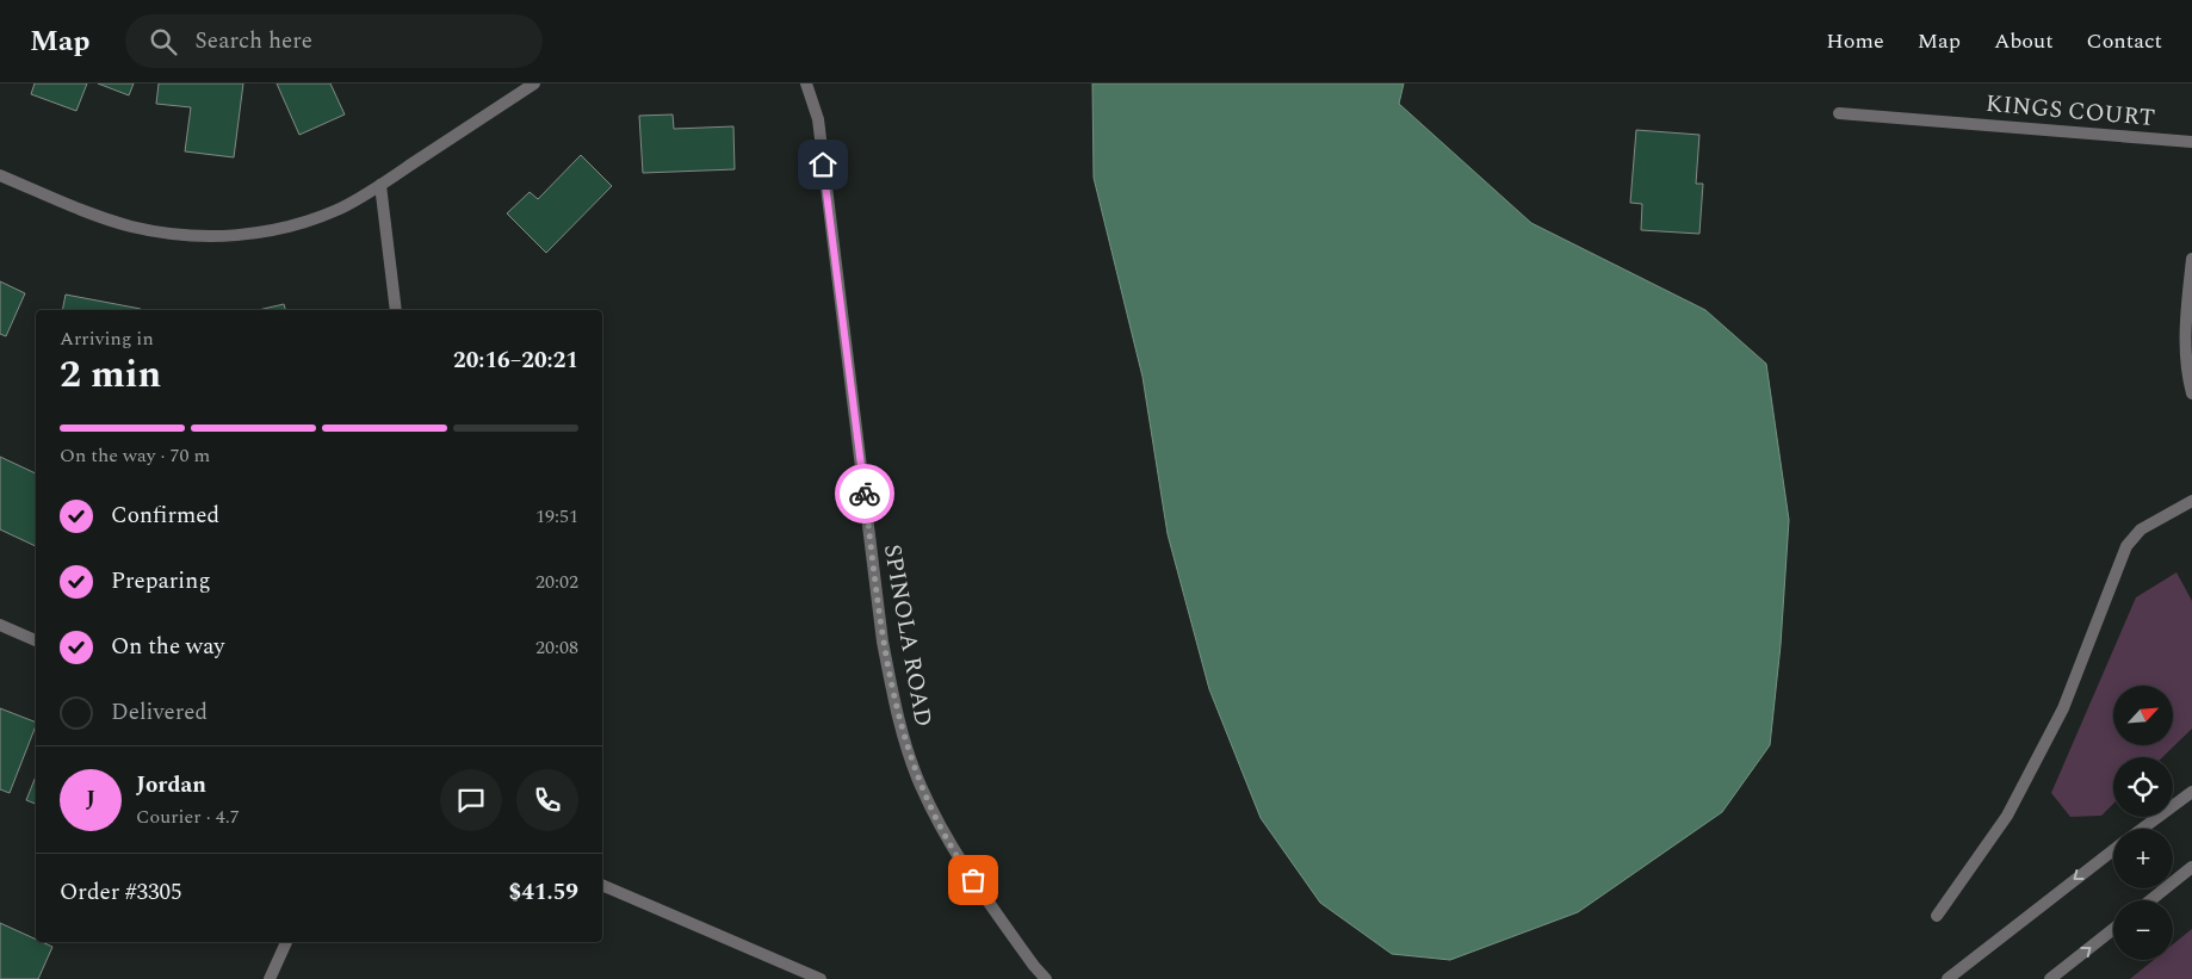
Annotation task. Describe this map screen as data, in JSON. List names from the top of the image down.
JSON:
{
  "streets": {
    "street": ["KINGS COURT", "SPINOLA ROAD"]
  },
  "north": "top right",
  "page": {
    "header": "Map",
    "search": "Search here",
    "nav": [
      "Home",
      "Map",
      "About",
      "Contact"
    ],
    "heading": ["2 min", "Arriving in", "20:16–20:21"],
    "panel": [
      "Jordan",
      "Courier · 4.7",
      "Order #3305",
      "$41.59"
    ],
    "bar": "On the way · 70 m",
    "list": [
      ["Confirmed", "19:51"],
      ["Preparing", "20:02"],
      ["On the way", "20:08"],
      "Delivered"
    ],
    "map_buttons": ["+", "−"],
    "round": "J"
  }
}
